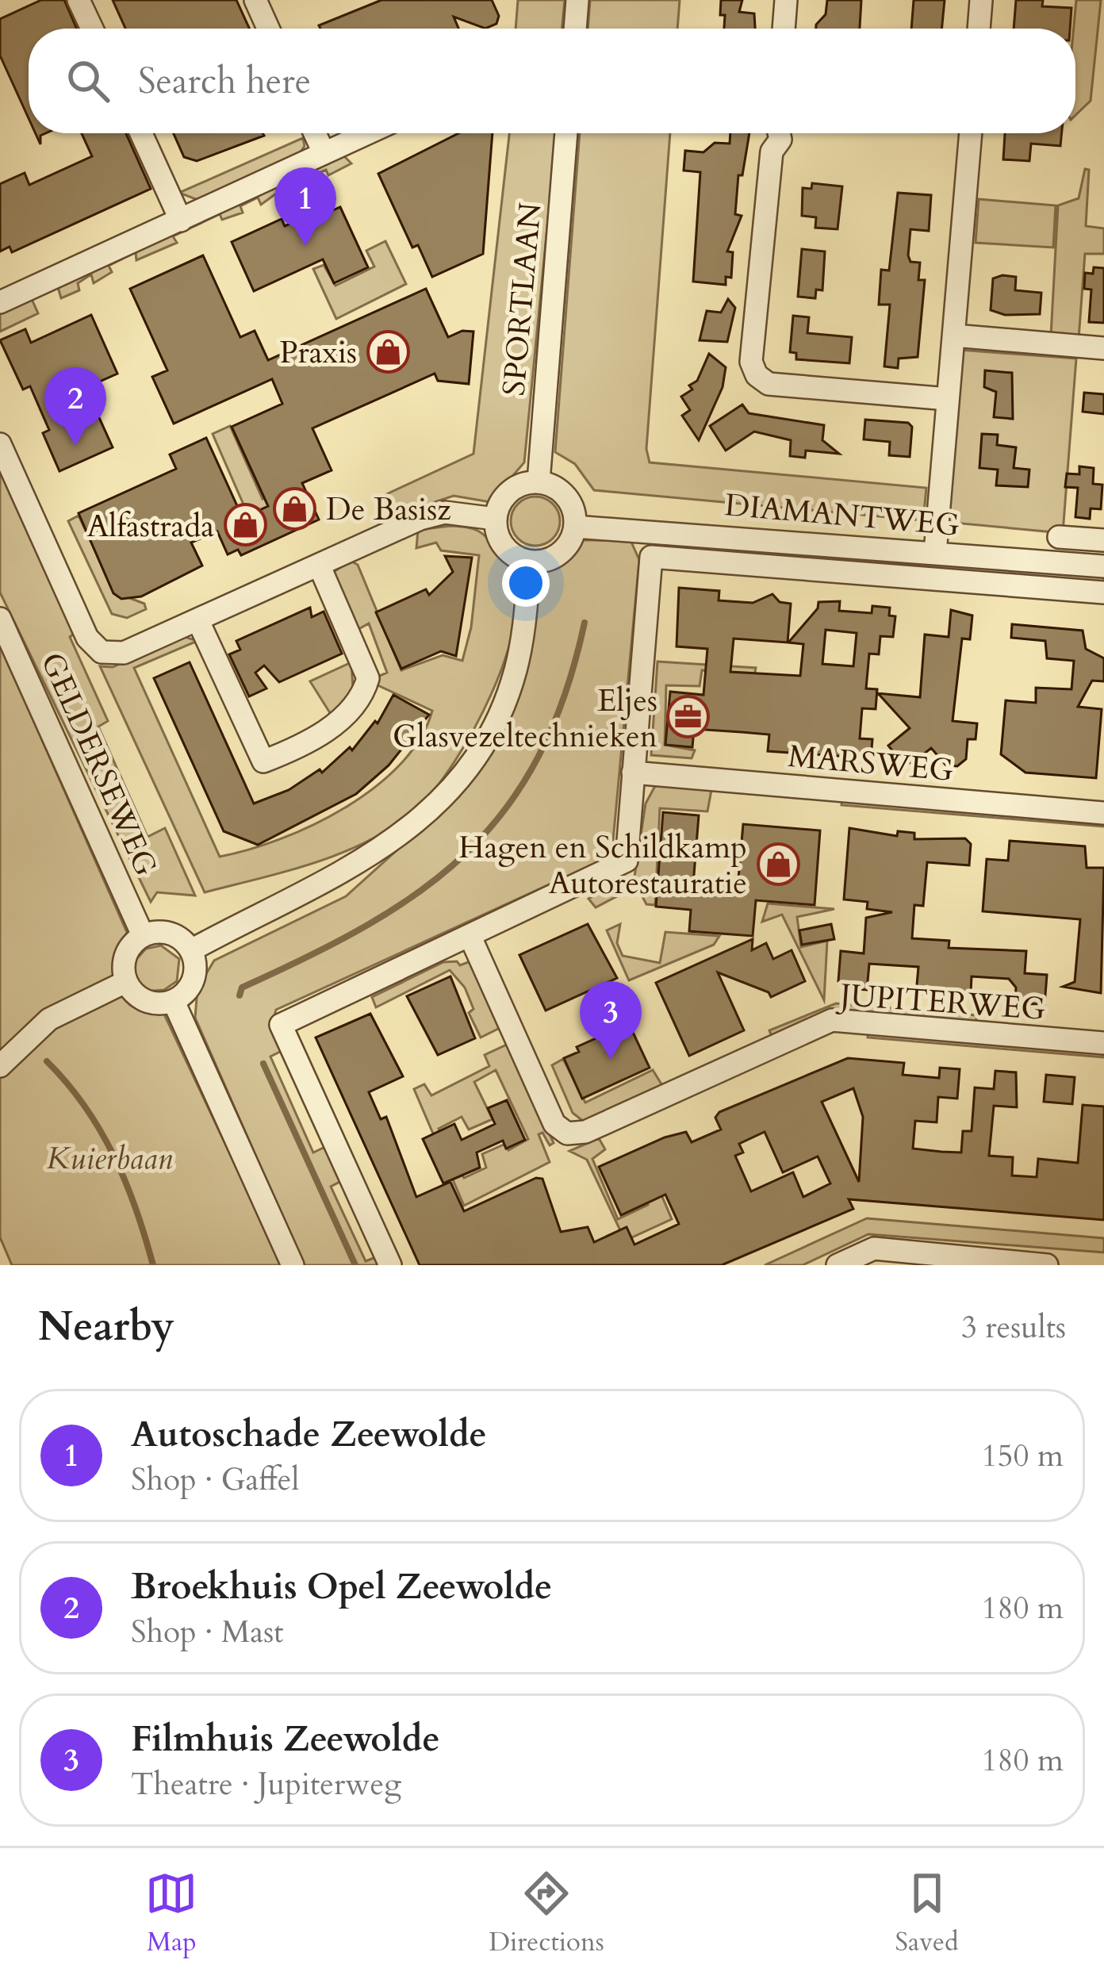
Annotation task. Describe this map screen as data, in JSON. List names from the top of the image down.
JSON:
{
  "streets": {
    "street": [
      "SPORTLAAN",
      "DIAMANTWEG",
      "MARSWEG",
      "GELDERSEWEG",
      "JUPITERWEG"
    ]
  },
  "crossings": [
    ["SPORTLAAN", "DIAMANTWEG"]
  ],
  "parks": ["Kuierbaan"],
  "places": {
    "shop": [
      "Praxis",
      "De Basisz",
      "Alfastrada",
      "Hagen en Schildkamp Autorestauratie"
    ],
    "office": ["Eljes Glasvezeltechnieken"]
  },
  "page": {
    "search": "Search here",
    "pins": ["1", "2", "3"],
    "heading": ["Nearby", "3 results"],
    "list": [
      {
        "mark": "1",
        "name": "Autoschade Zeewolde",
        "note": "Shop · Gaffel",
        "value": "150 m"
      },
      {
        "mark": "2",
        "name": "Broekhuis Opel Zeewolde",
        "note": "Shop · Mast",
        "value": "180 m"
      },
      {
        "mark": "3",
        "name": "Filmhuis Zeewolde",
        "note": "Theatre · Jupiterweg",
        "value": "180 m"
      }
    ],
    "nav": ["Map", "Directions", "Saved"]
  }
}
